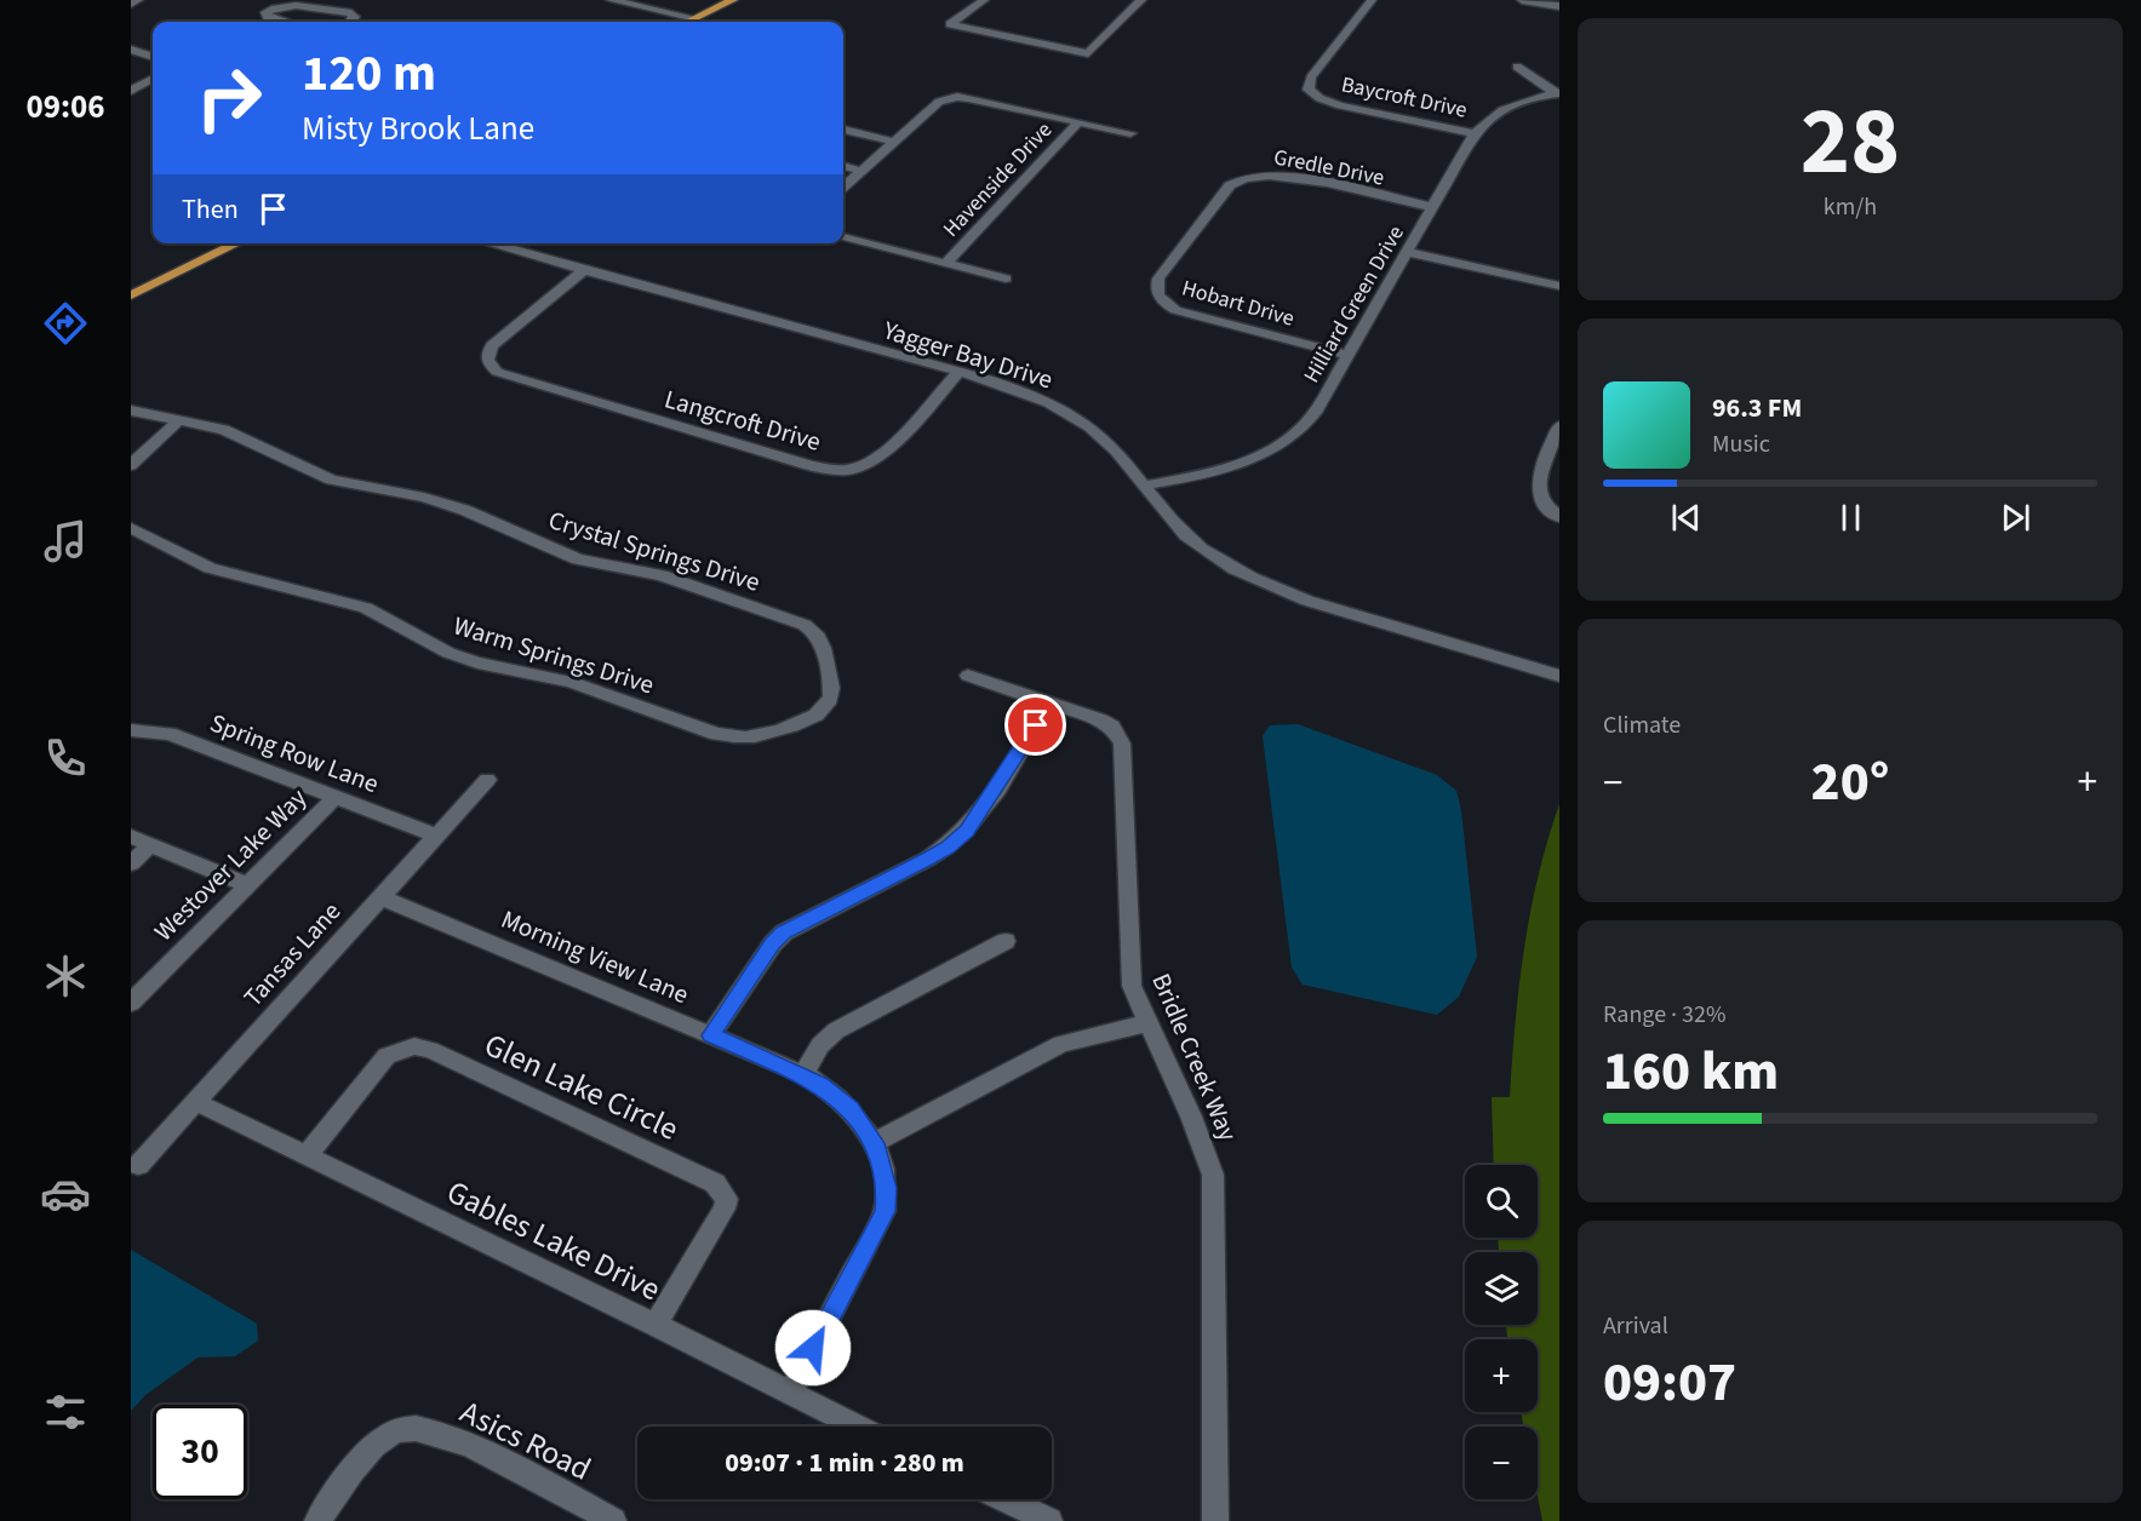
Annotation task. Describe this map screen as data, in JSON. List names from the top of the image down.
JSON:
{
  "streets": {
    "street": [
      "Baycroft Drive",
      "Gredle Drive",
      "Havenside Drive",
      "Hobart Drive",
      "Hilliard Green Drive",
      "Yagger Bay Drive",
      "Langcroft Drive",
      "Crystal Springs Drive",
      "Warm Springs Drive",
      "Spring Row Lane",
      "Westover Lake Way",
      "Tansas Lane",
      "Morning View Lane",
      "Bridle Creek Way",
      "Glen Lake Circle",
      "Gables Lake Drive",
      "Asics Road"
    ]
  },
  "crossings": [
    ["Baycroft Drive", "Hilliard Green Drive"],
    ["Gredle Drive", "Hobart Drive"],
    ["Gredle Drive", "Hilliard Green Drive"],
    ["Hobart Drive", "Hilliard Green Drive"],
    ["Hilliard Green Drive", "Yagger Bay Drive"],
    ["Yagger Bay Drive", "Langcroft Drive"],
    ["Crystal Springs Drive", "Warm Springs Drive"],
    ["Spring Row Lane", "Westover Lake Way"],
    ["Spring Row Lane", "Tansas Lane"],
    ["Tansas Lane", "Morning View Lane"],
    ["Tansas Lane", "Gables Lake Drive"],
    ["Morning View Lane", "Gables Lake Drive"],
    ["Glen Lake Circle", "Gables Lake Drive"]
  ],
  "page": {
    "tabs": "09:06",
    "tile": [
      ["28", "km/h"],
      "Climate",
      ["Range · 32%", "160 km"],
      ["Arrival", "09:07"]
    ],
    "turn": ["120 m", "Misty Brook Lane"],
    "then": "Then",
    "song": ["96.3 FM", "Music"],
    "heat": ["−", "20°", "+"],
    "map_buttons": ["+", "−"],
    "limit": "30",
    "trip": "09:07 · 1 min · 280 m"
  }
}
